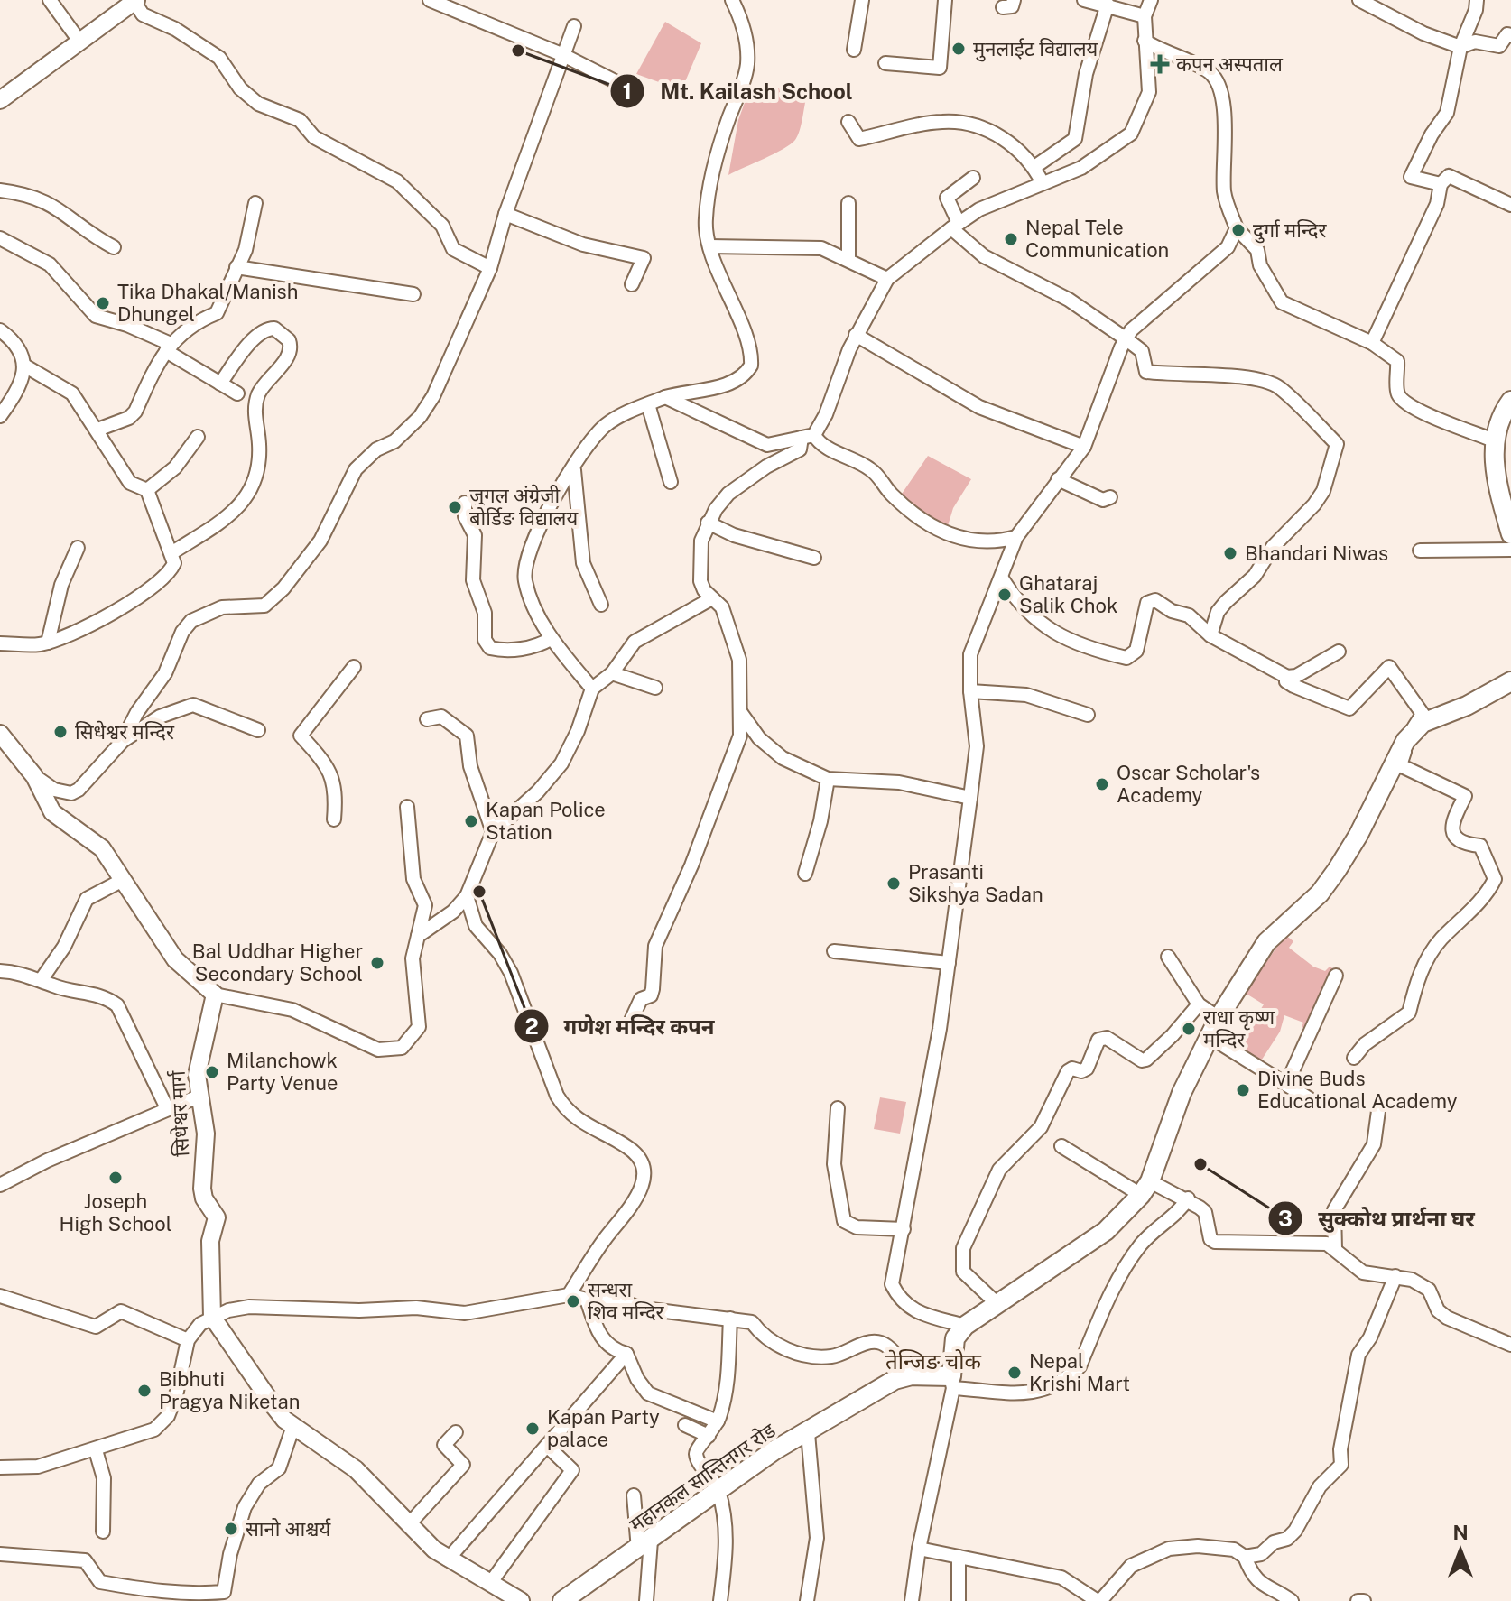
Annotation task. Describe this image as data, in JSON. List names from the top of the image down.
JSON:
{
  "streets": {
    "main road": ["महानकल सान्तिनगर रोड"],
    "street": ["सिधेश्वर मार्ग"]
  },
  "districts": ["तेन्जिङ चोक"],
  "places": {
    "other": [
      "मुनलाईट विद्यालय",
      "Mt. Kailash School",
      "दुर्गा मन्दिर",
      "Nepal Tele Communication",
      "Tika Dhakal/Manish Dhungel",
      "जुगल अंग्रेजी बोर्डिङ विद्यालय",
      "Bhandari Niwas",
      "Ghataraj Salik Chok",
      "सिधेश्वर मन्दिर",
      "Oscar Scholar's Academy",
      "Kapan Police Station",
      "Prasanti Sikshya Sadan",
      "गणेश मन्दिर कपन",
      "Bal Uddhar Higher Secondary School",
      "राधा कृष्ण मन्दिर",
      "Milanchowk Party Venue",
      "Divine Buds Educational Academy",
      "सुक्कोथ प्रार्थना घर",
      "Joseph High School",
      "सन्धरा शिव मन्दिर",
      "Nepal Krishi Mart",
      "Bibhuti Pragya Niketan",
      "Kapan Party palace",
      "सानो आश्चर्य"
    ],
    "health": ["कपन अस्पताल"]
  },
  "north": "top"
}
